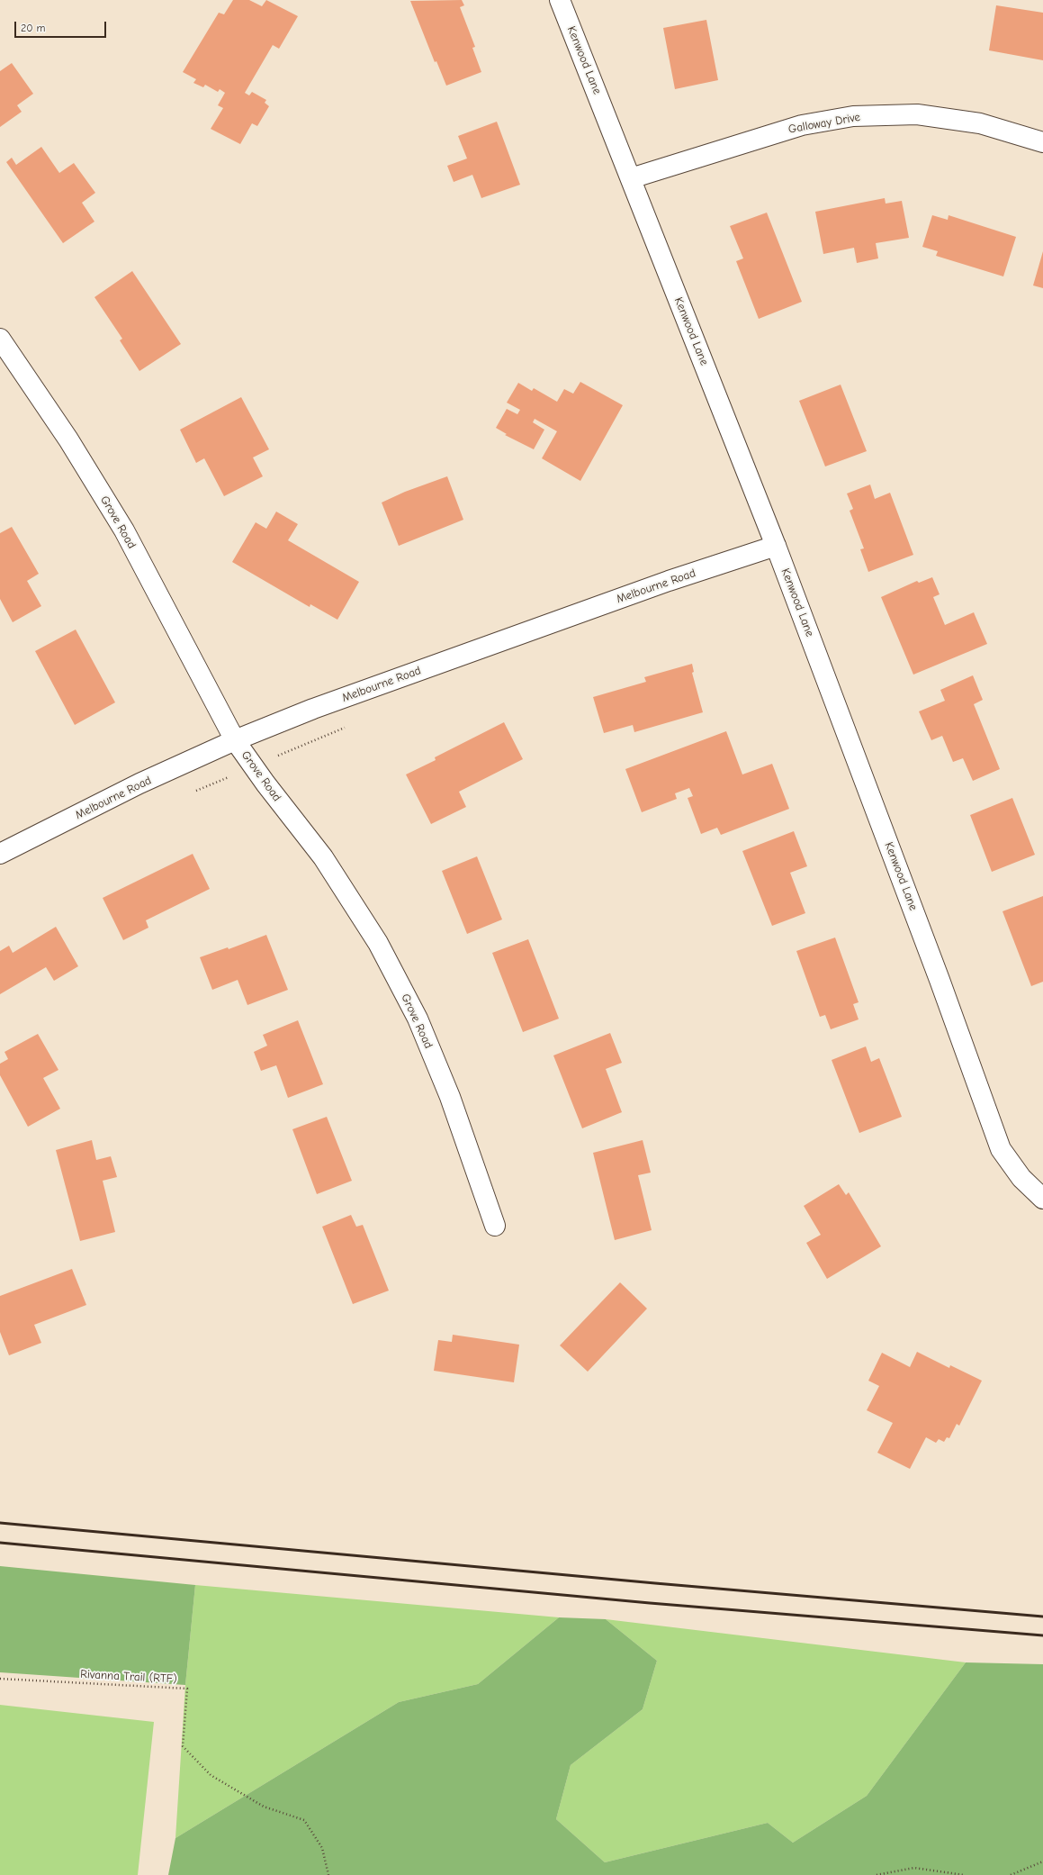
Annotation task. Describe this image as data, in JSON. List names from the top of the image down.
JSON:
{
  "streets": {
    "street": [
      "Kenwood Lane",
      "Galloway Drive",
      "Grove Road",
      "Melbourne Road"
    ],
    "path": ["Rivanna Trail (RTF)"]
  },
  "crossings": [
    ["Kenwood Lane", "Galloway Drive"],
    ["Kenwood Lane", "Melbourne Road"],
    ["Grove Road", "Melbourne Road"]
  ],
  "scale_bar": "20 m"
}
